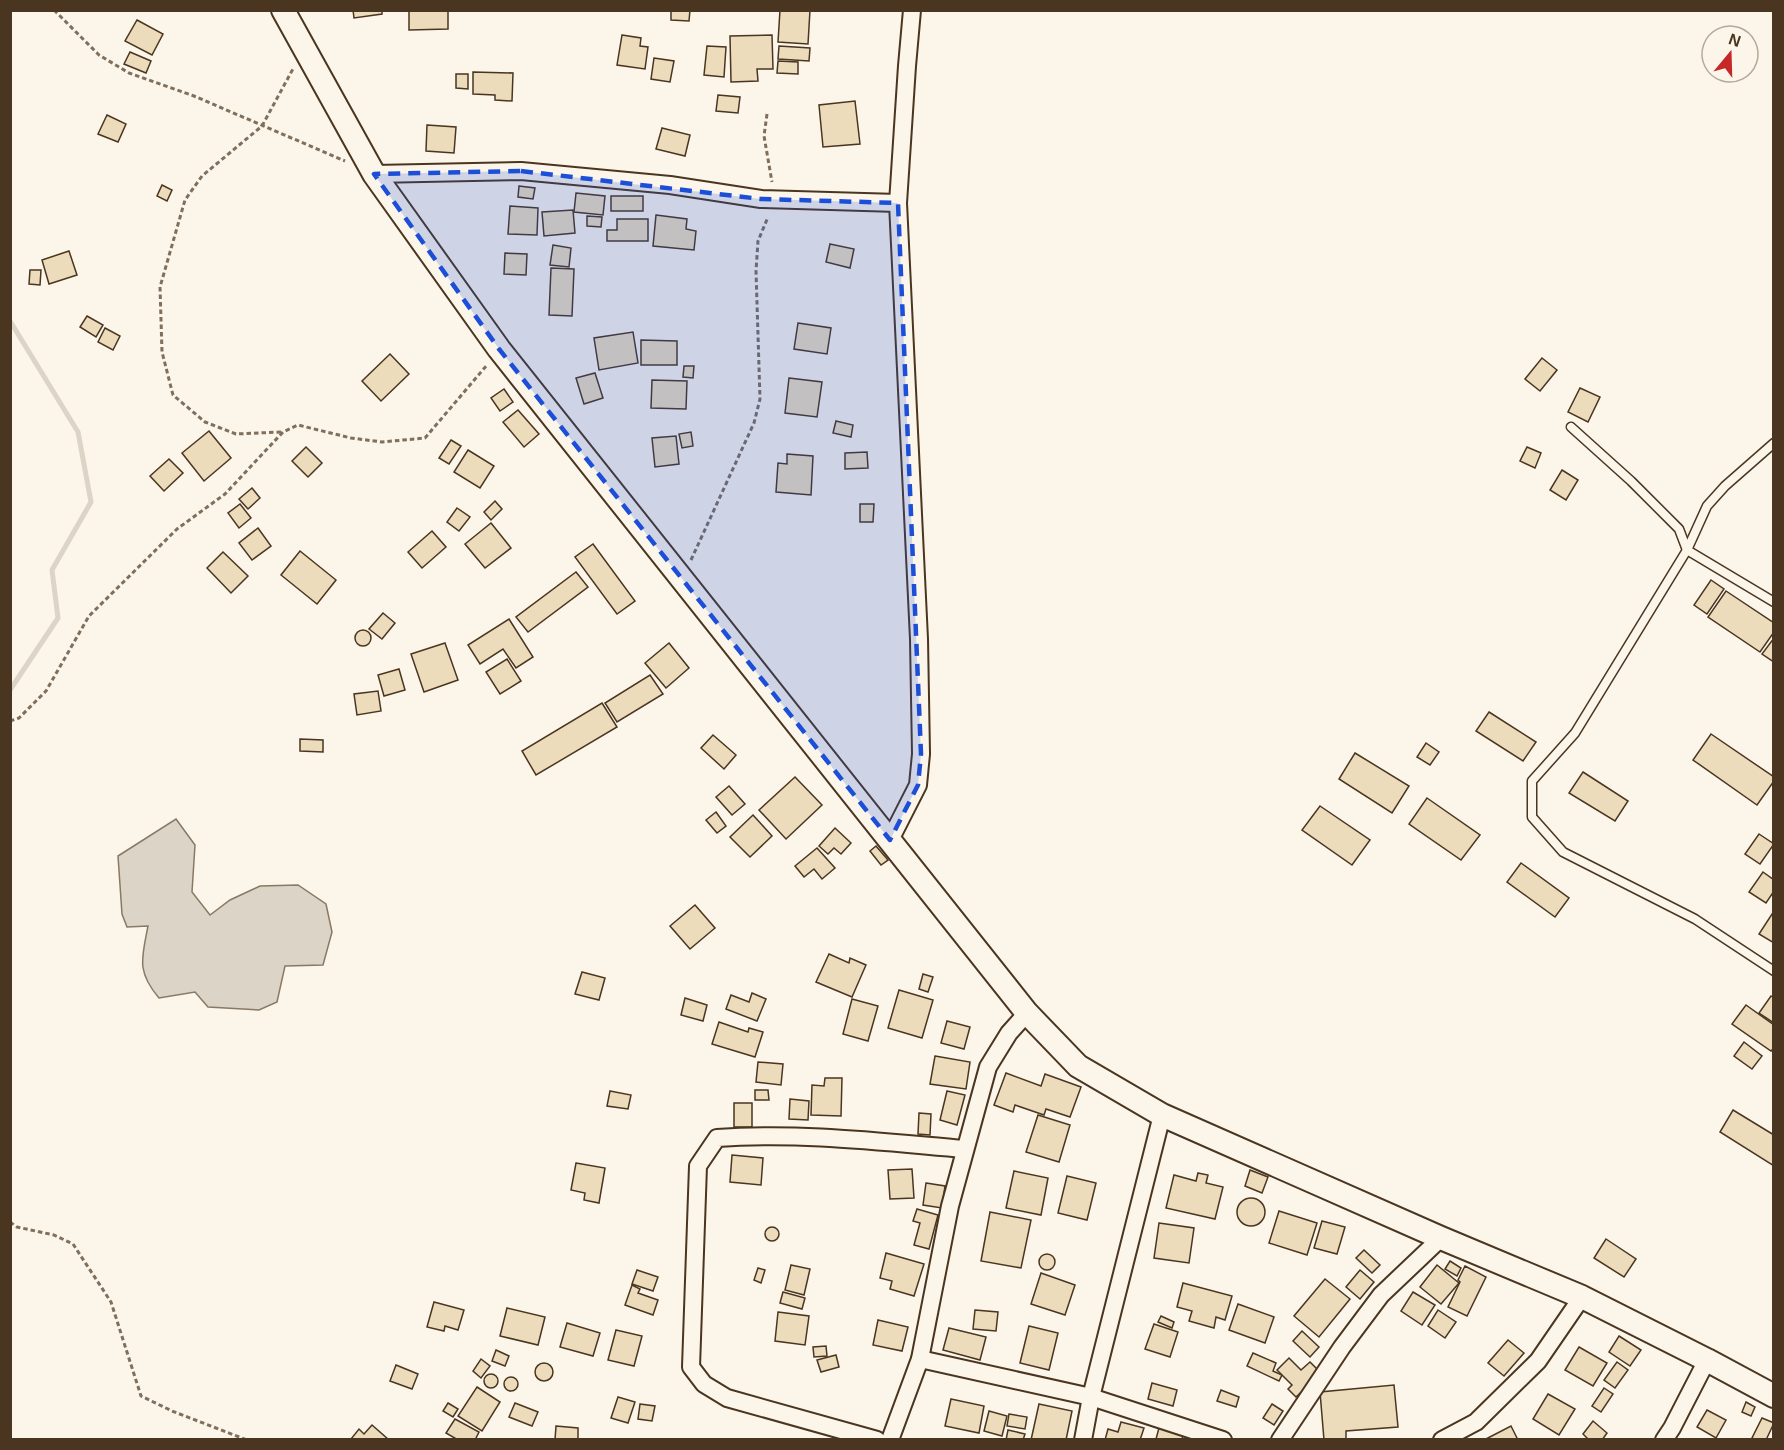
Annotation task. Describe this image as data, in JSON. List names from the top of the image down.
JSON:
{
  "north": "top"
}
